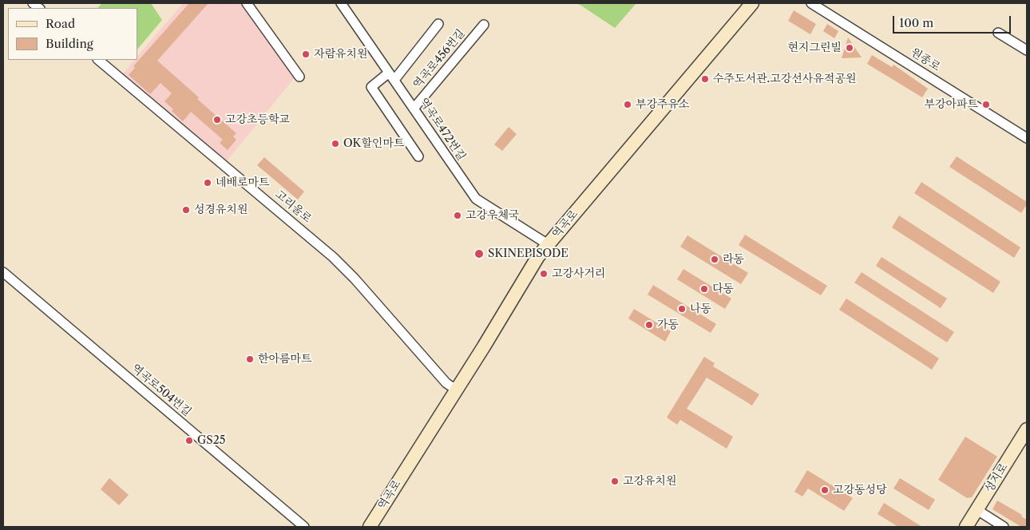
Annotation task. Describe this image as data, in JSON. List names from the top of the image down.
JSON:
{
  "streets": {
    "street": [
      "역곡로456번길",
      "원종로",
      "역곡로472번길",
      "고리울로",
      "역곡로",
      "역곡로504번길",
      "성지로"
    ]
  },
  "crossings": [
    ["역곡로456번길", "역곡로472번길"],
    ["역곡로472번길", "역곡로"],
    ["고리울로", "역곡로"]
  ],
  "places": [
    "현지그린빌",
    "자람유치원",
    "수주도서관.고강선사유적공원",
    "부강주유소",
    "부강아파트",
    "고강초등학교",
    "OK할인마트",
    "네배로마트",
    "성경유치원",
    "고강우체국",
    "SKINEPISODE",
    "라동",
    "고강사거리",
    "다동",
    "나동",
    "가동",
    "한아름마트",
    "GS25",
    "고강유치원",
    "고강동성당"
  ],
  "legend": ["Road", "Building"],
  "scale_bar": "100 m"
}
